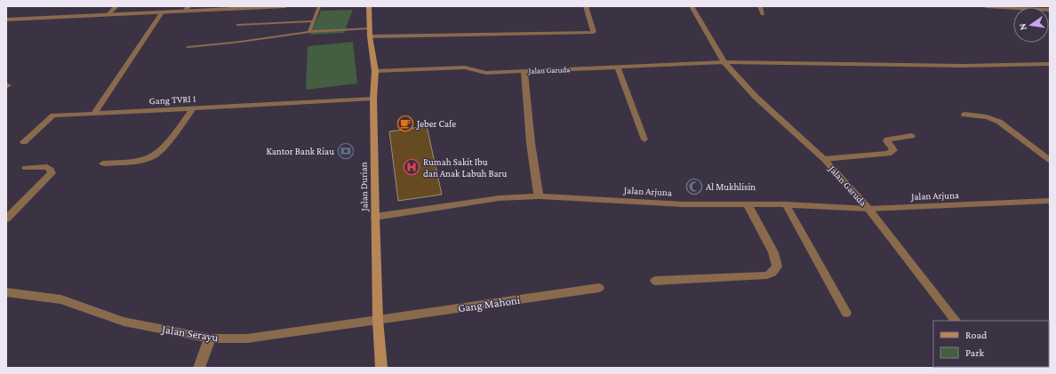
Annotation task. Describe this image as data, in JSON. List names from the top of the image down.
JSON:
{
  "streets": {
    "main road": ["Jalan Durian"],
    "street": [
      "Jalan Garuda",
      "Gang TVRI 1",
      "Jalan Arjuna",
      "Gang Mahoni",
      "Jalan Serayu"
    ]
  },
  "crossings": [
    ["Jalan Garuda", "Jalan Durian"],
    ["Jalan Garuda", "Jalan Arjuna"],
    ["Gang TVRI 1", "Jalan Durian"],
    ["Jalan Durian", "Jalan Arjuna"],
    ["Jalan Durian", "Gang Mahoni"],
    ["Jalan Durian", "Jalan Serayu"],
    ["Gang Mahoni", "Jalan Serayu"]
  ],
  "places": {
    "cafe": ["Jeber Cafe"],
    "bank": ["Kantor Bank Riau"],
    "hospital": ["Rumah Sakit Ibu dan Anak Labuh Baru"],
    "mosque": ["Al Mukhlisin"]
  },
  "legend": ["Road", "Park"],
  "north": "left"
}
